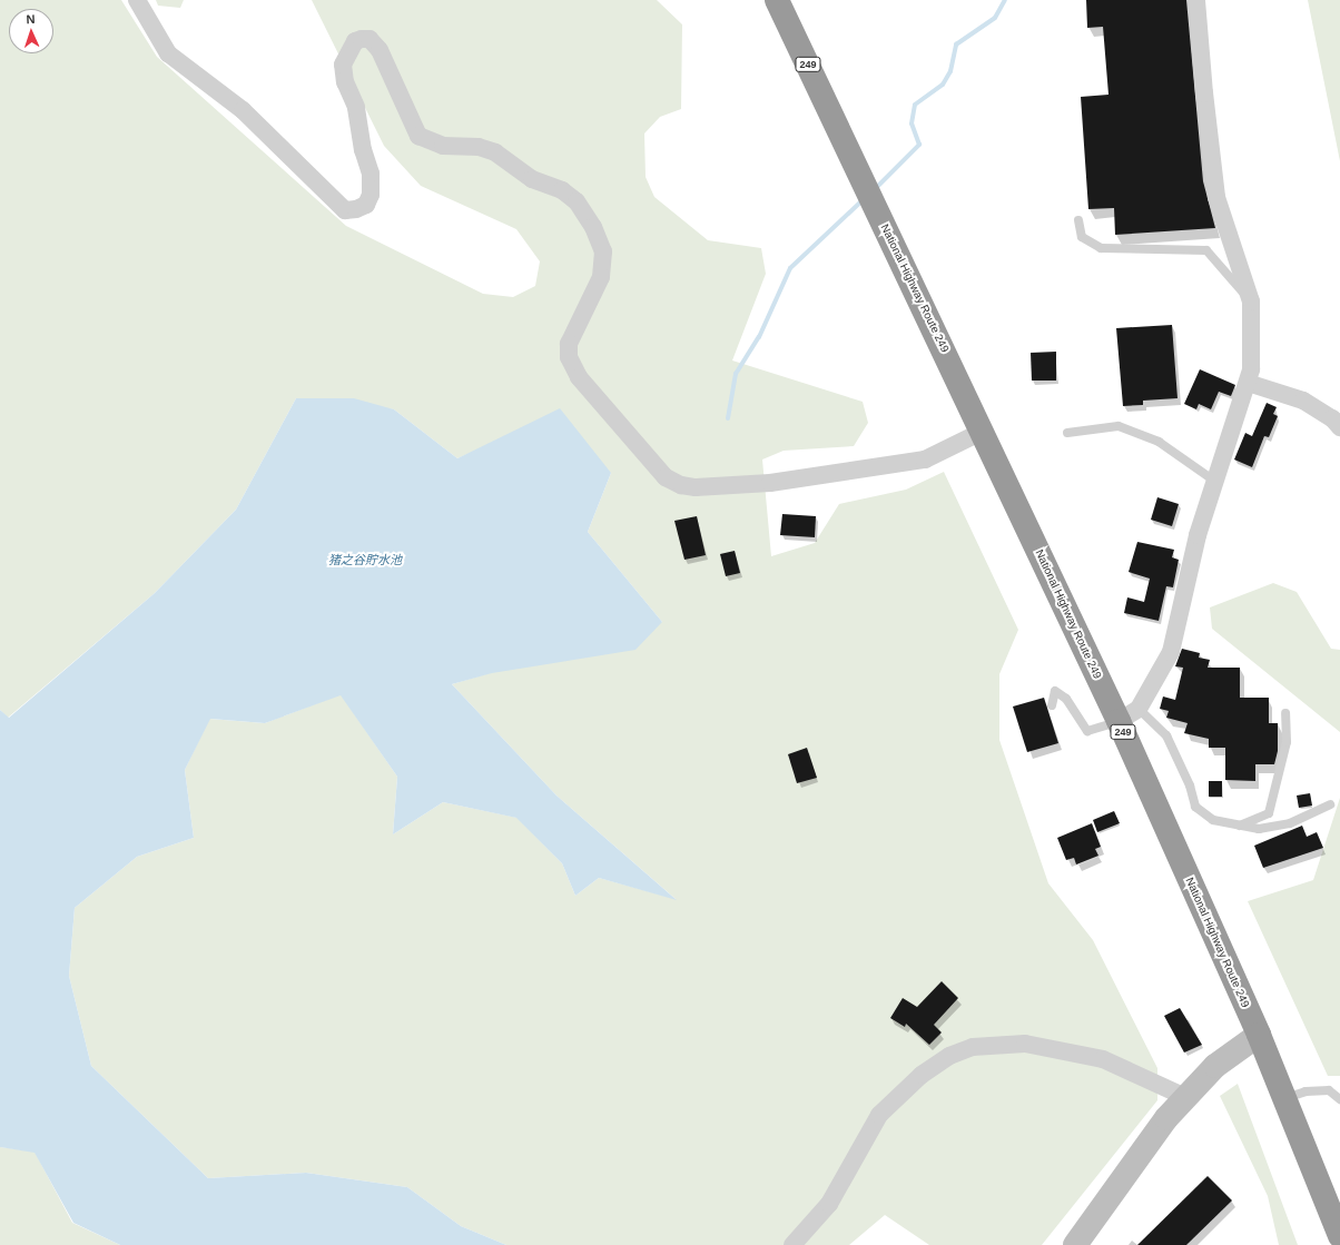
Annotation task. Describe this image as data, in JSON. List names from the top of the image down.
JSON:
{
  "streets": {
    "highway": ["249", "National Highway Route 249"]
  },
  "water": ["猪之谷貯水池"],
  "north": "top"
}
